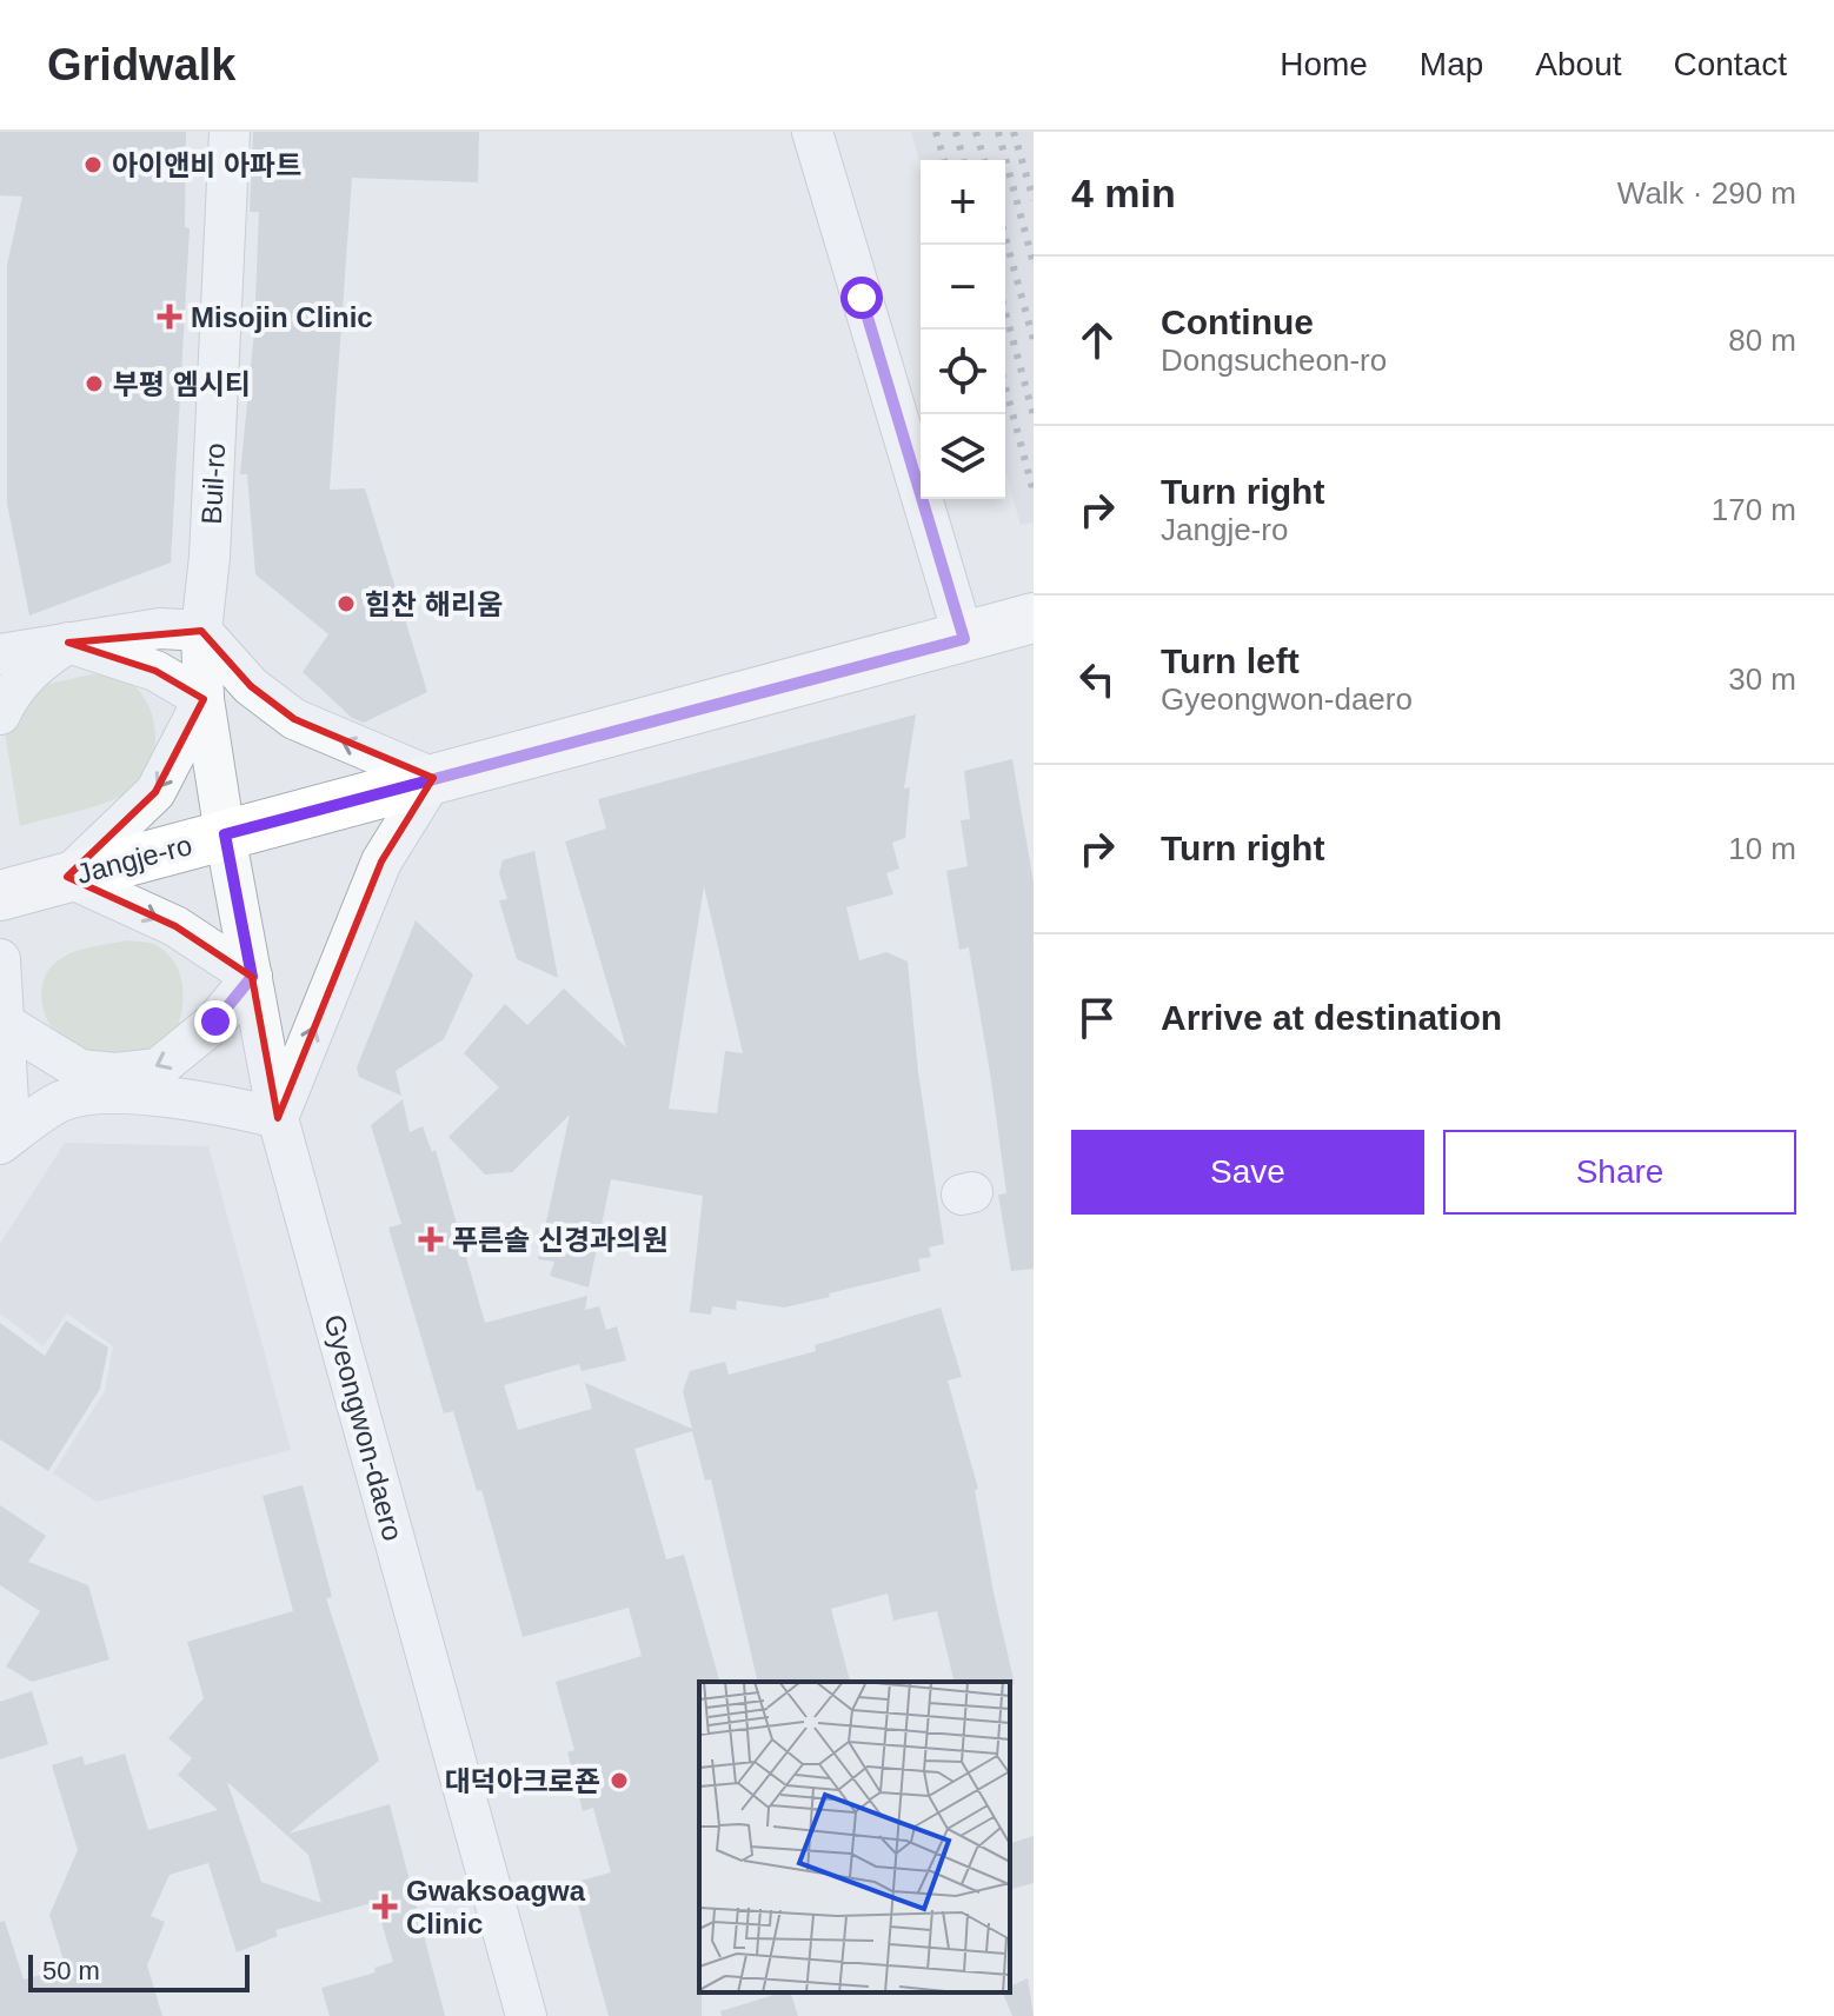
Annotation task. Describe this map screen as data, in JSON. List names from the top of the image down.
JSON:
{
  "streets": {
    "main road": ["Jangje-ro"],
    "street": ["Buil-ro", "Gyeongwon-daero"]
  },
  "crossings": [
    ["Buil-ro", "Jangje-ro"],
    ["Buil-ro", "Gyeongwon-daero"],
    ["Jangje-ro", "Gyeongwon-daero"]
  ],
  "places": {
    "other": [
      "아이앤비 아파트",
      "부평 엠시티",
      "힘찬 해리움",
      "대덕아크로죤"
    ],
    "health": ["Misojin Clinic", "푸른솔 신경과의원", "Gwaksoagwa Clinic"]
  },
  "scale_bar": "50 m",
  "page": {
    "header": "Gridwalk",
    "nav": [
      "Home",
      "Map",
      "About",
      "Contact"
    ],
    "heading": ["4 min", "Walk · 290 m"],
    "map_buttons": ["+", "−"],
    "list": [
      ["Continue", "Dongsucheon-ro", "80 m"],
      ["Turn right", "Jangje-ro", "170 m"],
      ["Turn left", "Gyeongwon-daero", "30 m"],
      ["Turn right", "10 m"],
      "Arrive at destination"
    ],
    "buttons": ["Save", "Share"],
    "scale": "50 m"
  }
}
